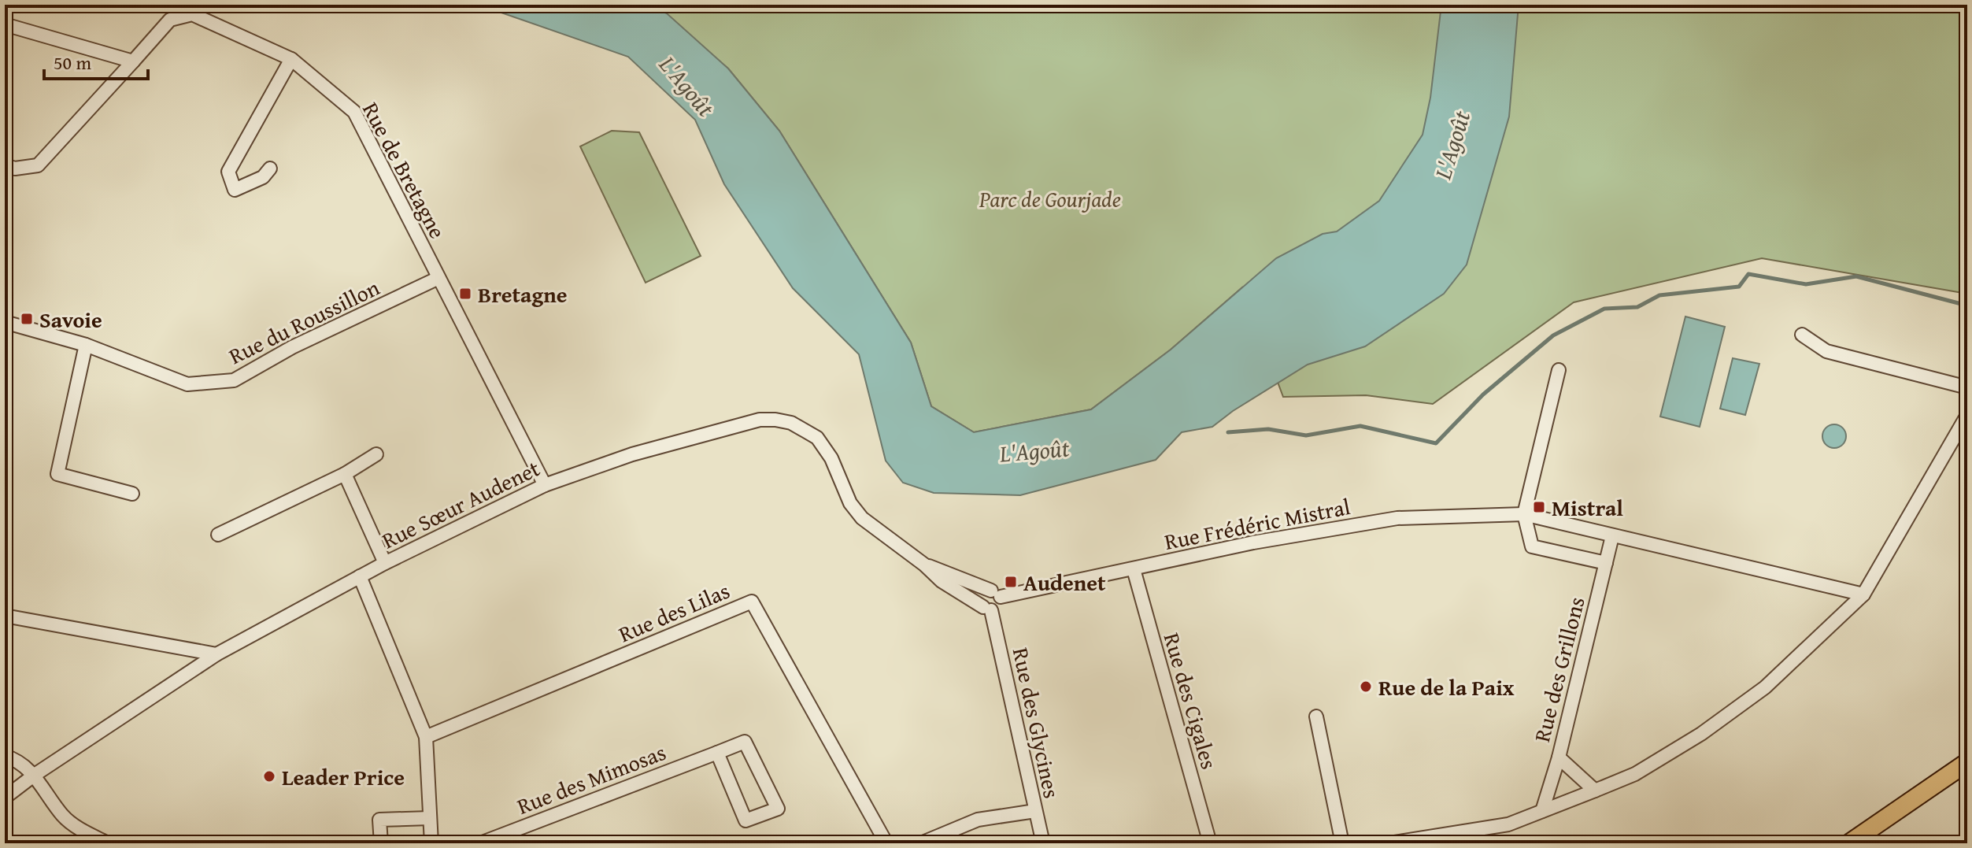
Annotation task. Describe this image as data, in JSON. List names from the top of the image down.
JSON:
{
  "streets": {
    "street": [
      "Rue de Bretagne",
      "Rue du Roussillon",
      "Rue Sœur Audenet",
      "Rue Frédéric Mistral",
      "Rue des Lilas",
      "Rue des Grillons",
      "Rue des Cigales",
      "Rue des Glycines",
      "Rue des Mimosas"
    ]
  },
  "crossings": [
    ["Rue de Bretagne", "Rue du Roussillon"],
    ["Rue de Bretagne", "Rue Sœur Audenet"],
    ["Rue Sœur Audenet", "Rue Frédéric Mistral"],
    ["Rue Sœur Audenet", "Rue des Glycines"],
    ["Rue Frédéric Mistral", "Rue des Grillons"],
    ["Rue Frédéric Mistral", "Rue des Cigales"]
  ],
  "water": ["L'Agoût"],
  "parks": ["Parc de Gourjade"],
  "places": {
    "transit": [
      "Bretagne",
      "Savoie",
      "Mistral",
      "Audenet"
    ],
    "other": ["Rue de la Paix", "Leader Price"]
  },
  "scale_bar": "50 m"
}
